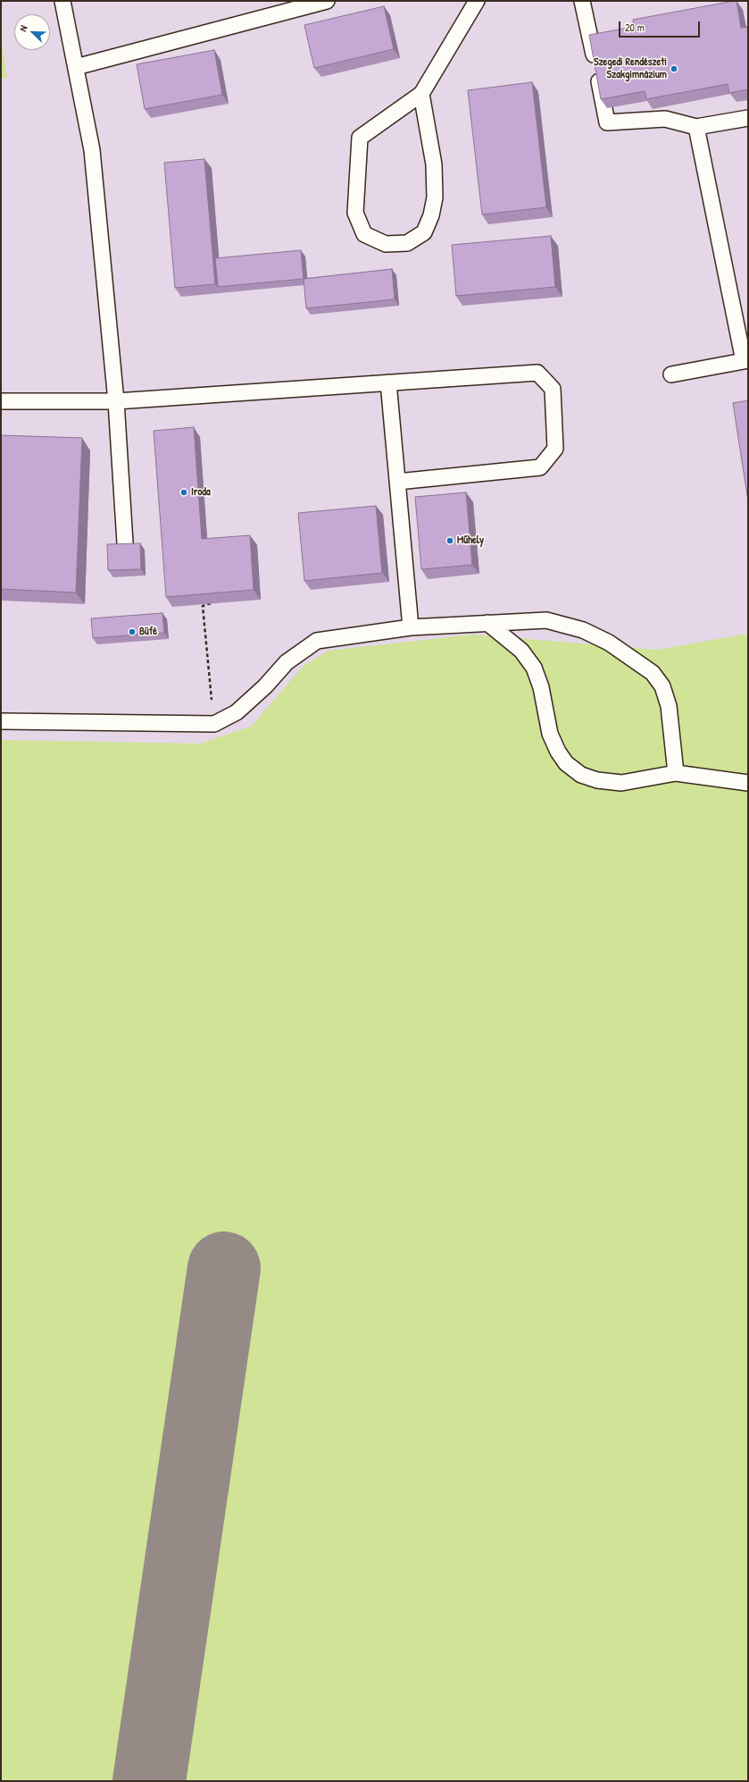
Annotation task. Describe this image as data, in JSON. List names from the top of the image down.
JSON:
{
  "places": [
    "Szegedi Rendészeti Szakgimnázium",
    "Iroda",
    "Műhely",
    "Büfé"
  ],
  "scale_bar": "20 m",
  "north": "top left"
}
